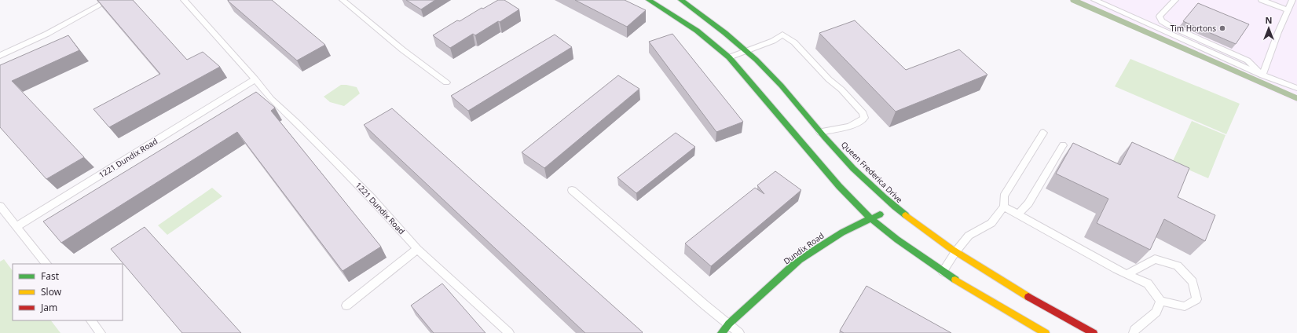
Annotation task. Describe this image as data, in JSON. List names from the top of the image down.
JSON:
{
  "streets": {
    "street": ["Queen Frederica Drive", "Dundix Road"],
    "lane": ["1221 Dundix Road"]
  },
  "crossings": [
    ["Queen Frederica Drive", "Dundix Road"]
  ],
  "places": ["Tim Hortons"],
  "legend": ["Fast", "Slow", "Jam"],
  "north": "top"
}
